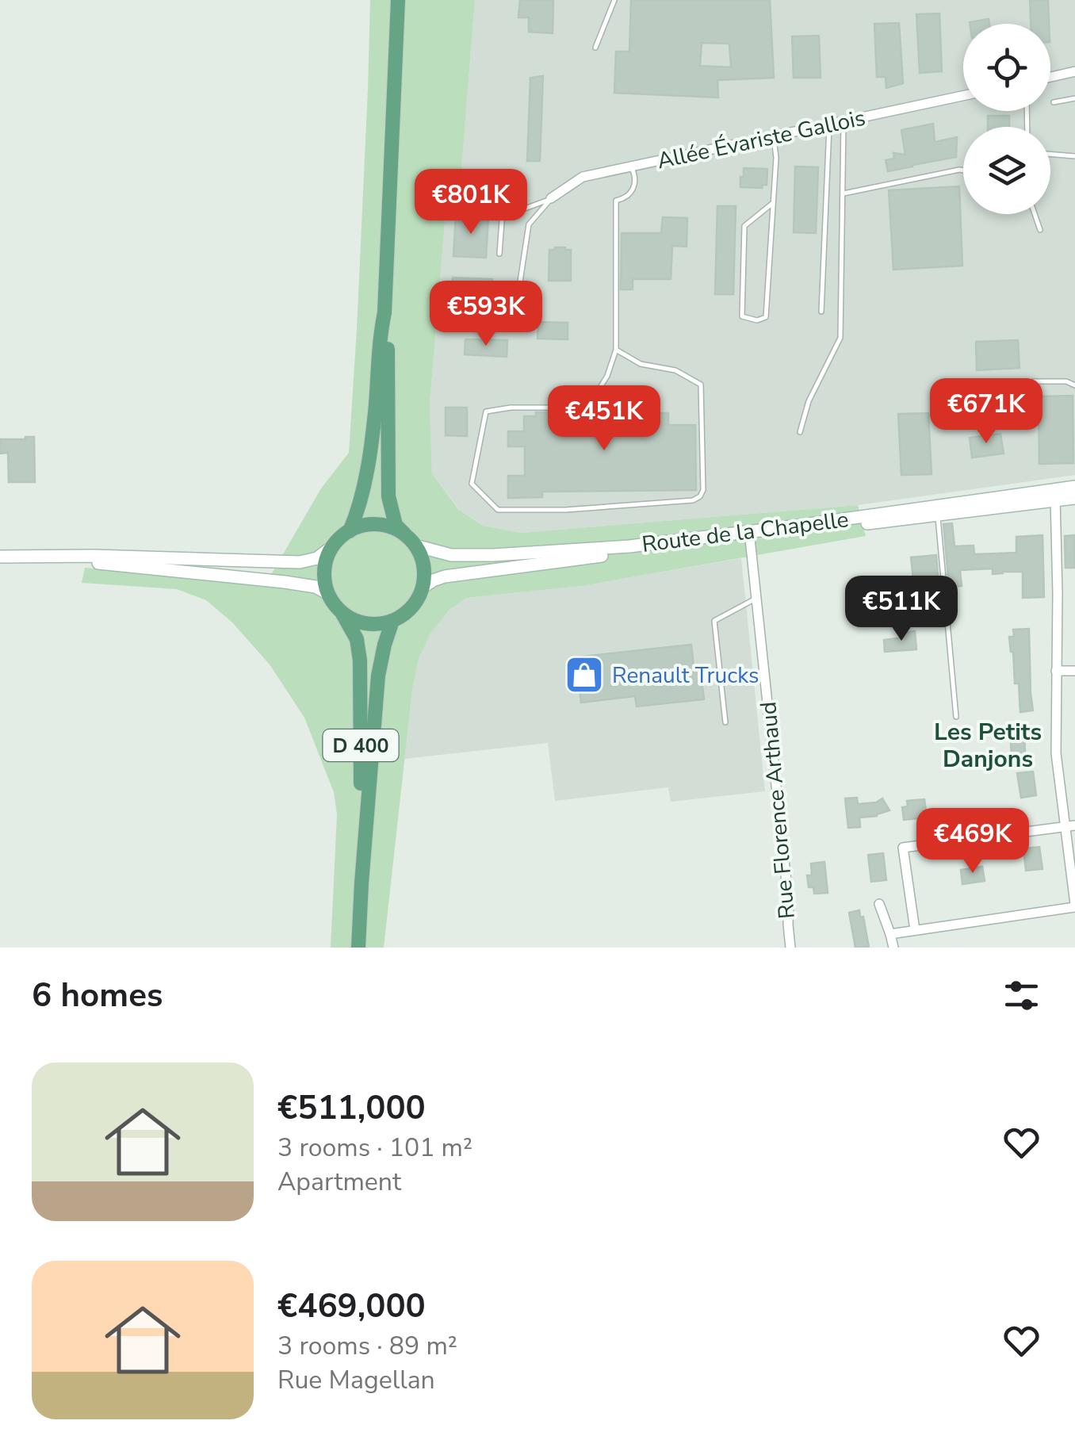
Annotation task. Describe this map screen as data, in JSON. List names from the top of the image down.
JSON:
{
  "streets": {
    "main road": ["Route de la Chapelle", "D 400"],
    "street": ["Allée Évariste Gallois", "Rue Florence Arthaud"]
  },
  "crossings": [
    ["Route de la Chapelle", "D 400"],
    ["Route de la Chapelle", "Rue Florence Arthaud"]
  ],
  "districts": ["Les Petits Danjons"],
  "places": {
    "shop": ["Renault Trucks"]
  },
  "page": {
    "price": [
      "€801K",
      "€593K",
      "€671K",
      "€451K",
      "€511K",
      "€469K"
    ],
    "heading": "6 homes",
    "list": [
      {
        "name": "€511,000",
        "note": "3 rooms · 101 m² · Apartment"
      },
      {
        "name": "€469,000",
        "note": "3 rooms · 89 m² · Rue Magellan"
      }
    ]
  }
}
